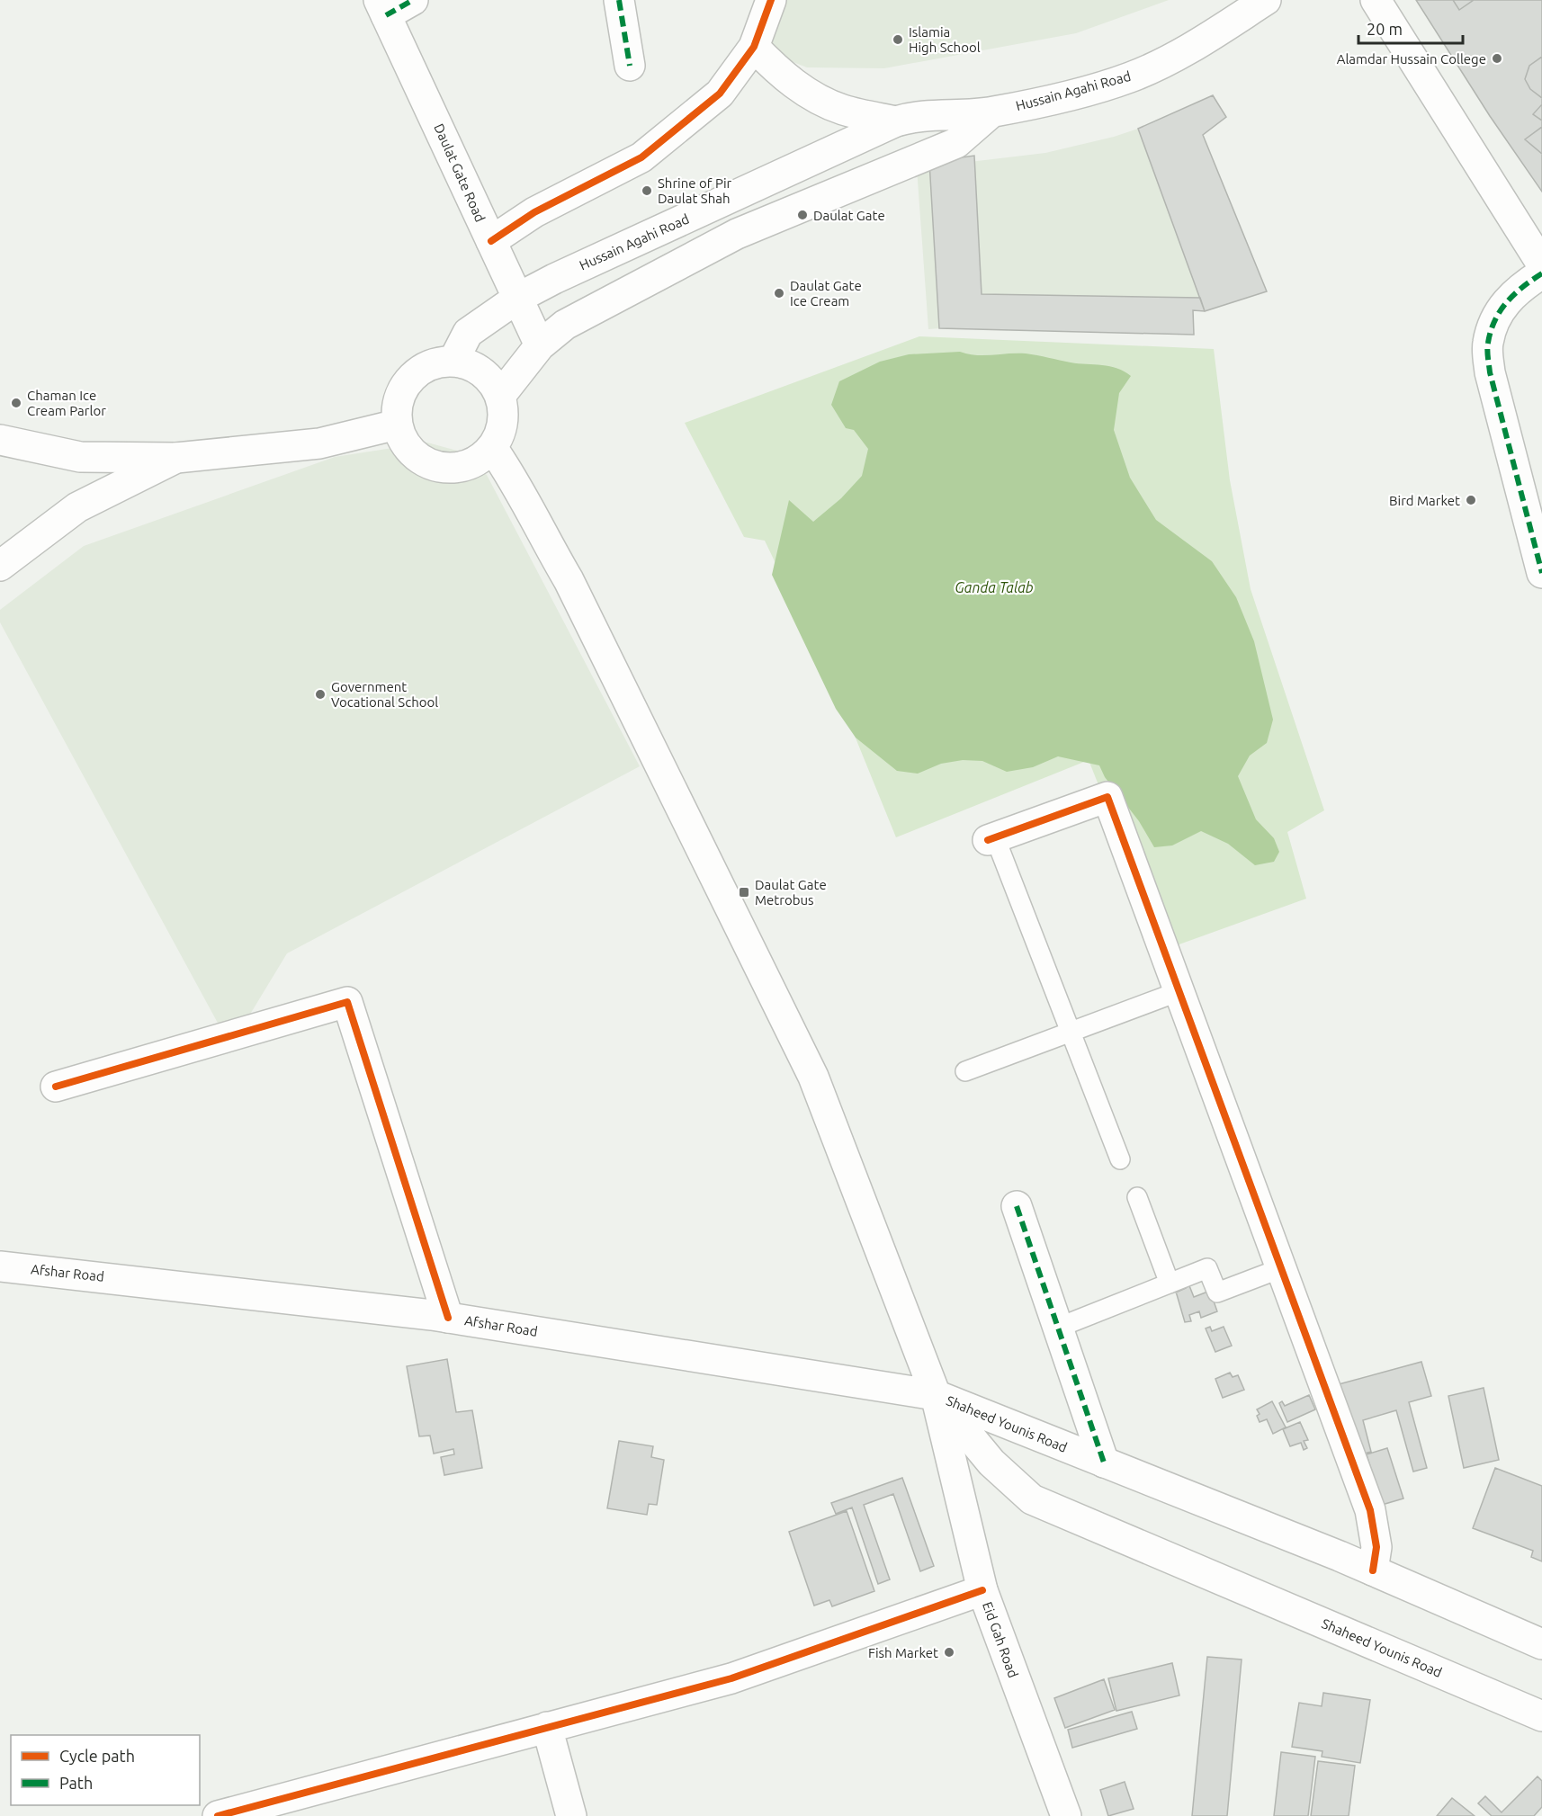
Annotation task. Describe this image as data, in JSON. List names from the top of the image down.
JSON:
{
  "streets": {
    "main road": [
      "Hussain Agahi Road",
      "Daulat Gate Road",
      "Afshar Road",
      "Shaheed Younis Road",
      "Eid Gah Road"
    ]
  },
  "crossings": [
    ["Hussain Agahi Road", "Daulat Gate Road"],
    ["Afshar Road", "Shaheed Younis Road"],
    ["Afshar Road", "Eid Gah Road"],
    ["Shaheed Younis Road", "Eid Gah Road"]
  ],
  "water": ["Ganda Talab"],
  "places": {
    "other": [
      "Islamia High School",
      "Alamdar Hussain College",
      "Shrine of Pir Daulat Shah",
      "Daulat Gate",
      "Daulat Gate Ice Cream",
      "Chaman Ice Cream Parlor",
      "Bird Market",
      "Government Vocational School",
      "Fish Market"
    ],
    "transit": ["Daulat Gate Metrobus"]
  },
  "legend": ["Cycle path", "Path"],
  "scale_bar": "20 m"
}
